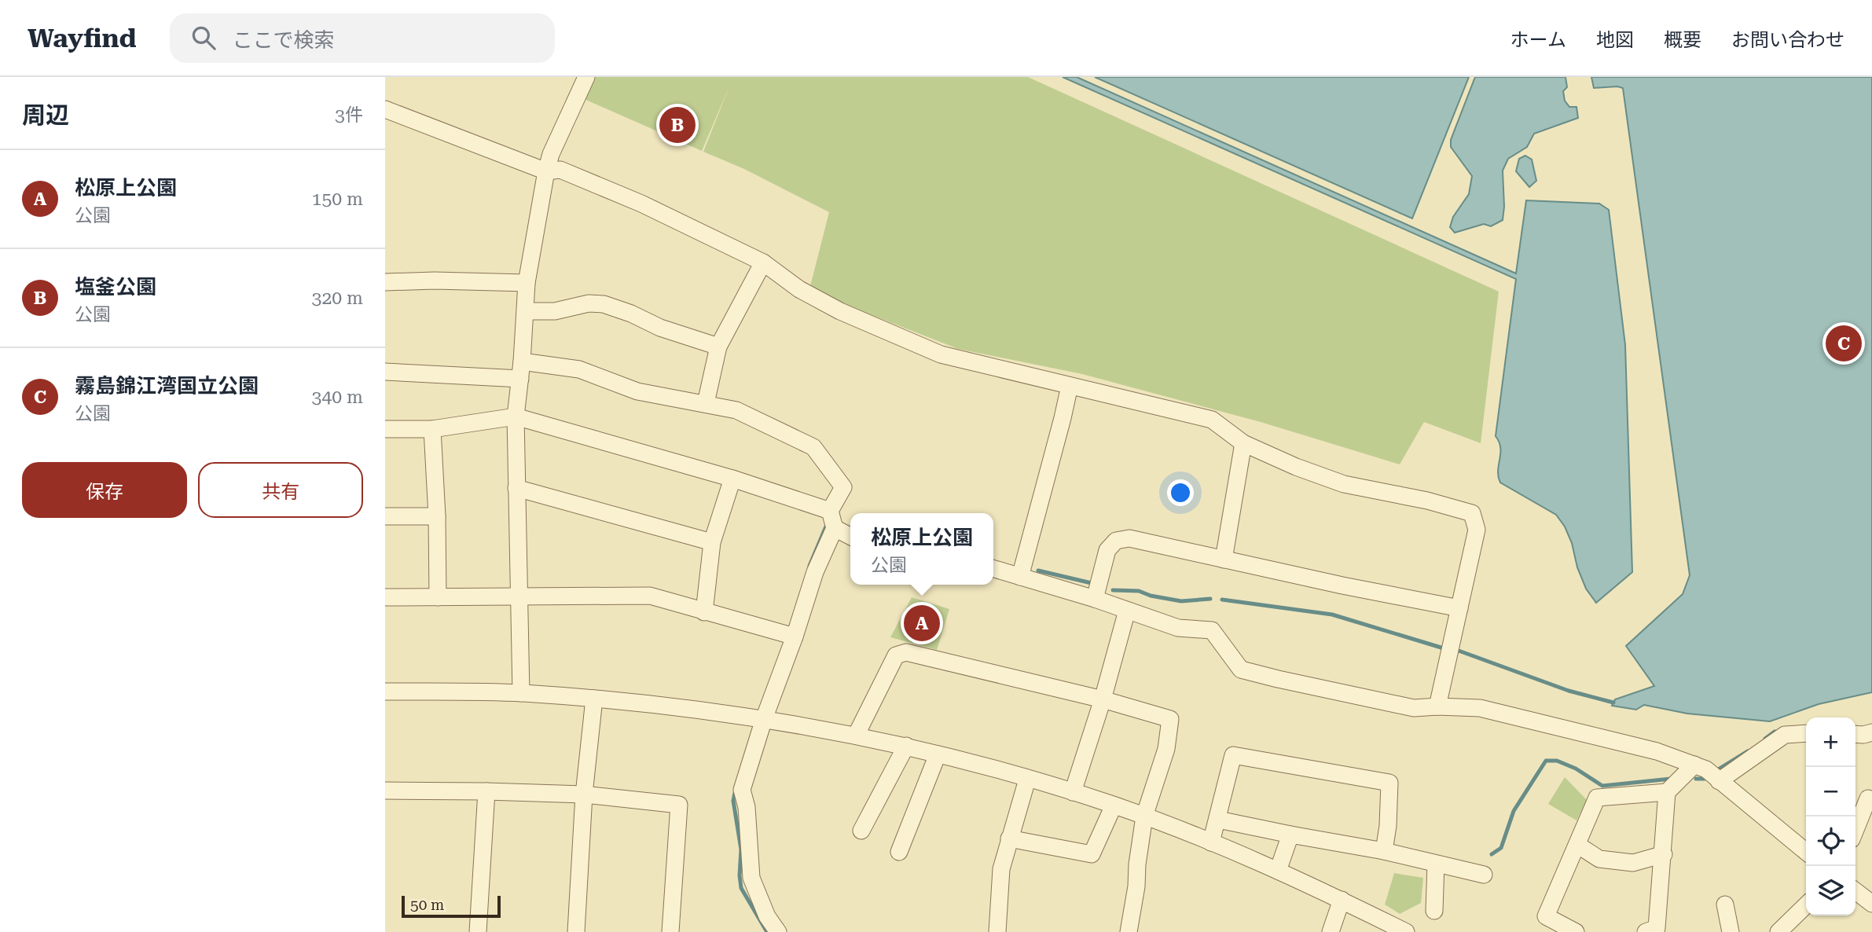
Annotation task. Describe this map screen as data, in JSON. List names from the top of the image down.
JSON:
{
  "scale_bar": "50 m",
  "page": {
    "header": "Wayfind",
    "search": "ここで検索",
    "nav": [
      "ホーム",
      "地図",
      "概要",
      "お問い合わせ"
    ],
    "heading": ["周辺", "3件"],
    "pins": ["B", "C", "A"],
    "list": [
      {
        "mark": "A",
        "name": "松原上公園",
        "note": "公園",
        "value": "150 m"
      },
      {
        "mark": "B",
        "name": "塩釜公園",
        "note": "公園",
        "value": "320 m"
      },
      {
        "mark": "C",
        "name": "霧島錦江湾国立公園",
        "note": "公園",
        "value": "340 m"
      }
    ],
    "buttons": ["保存", "共有"],
    "popup": ["松原上公園", "公園"],
    "map_buttons": ["+", "−"],
    "scale": "50 m"
  }
}
